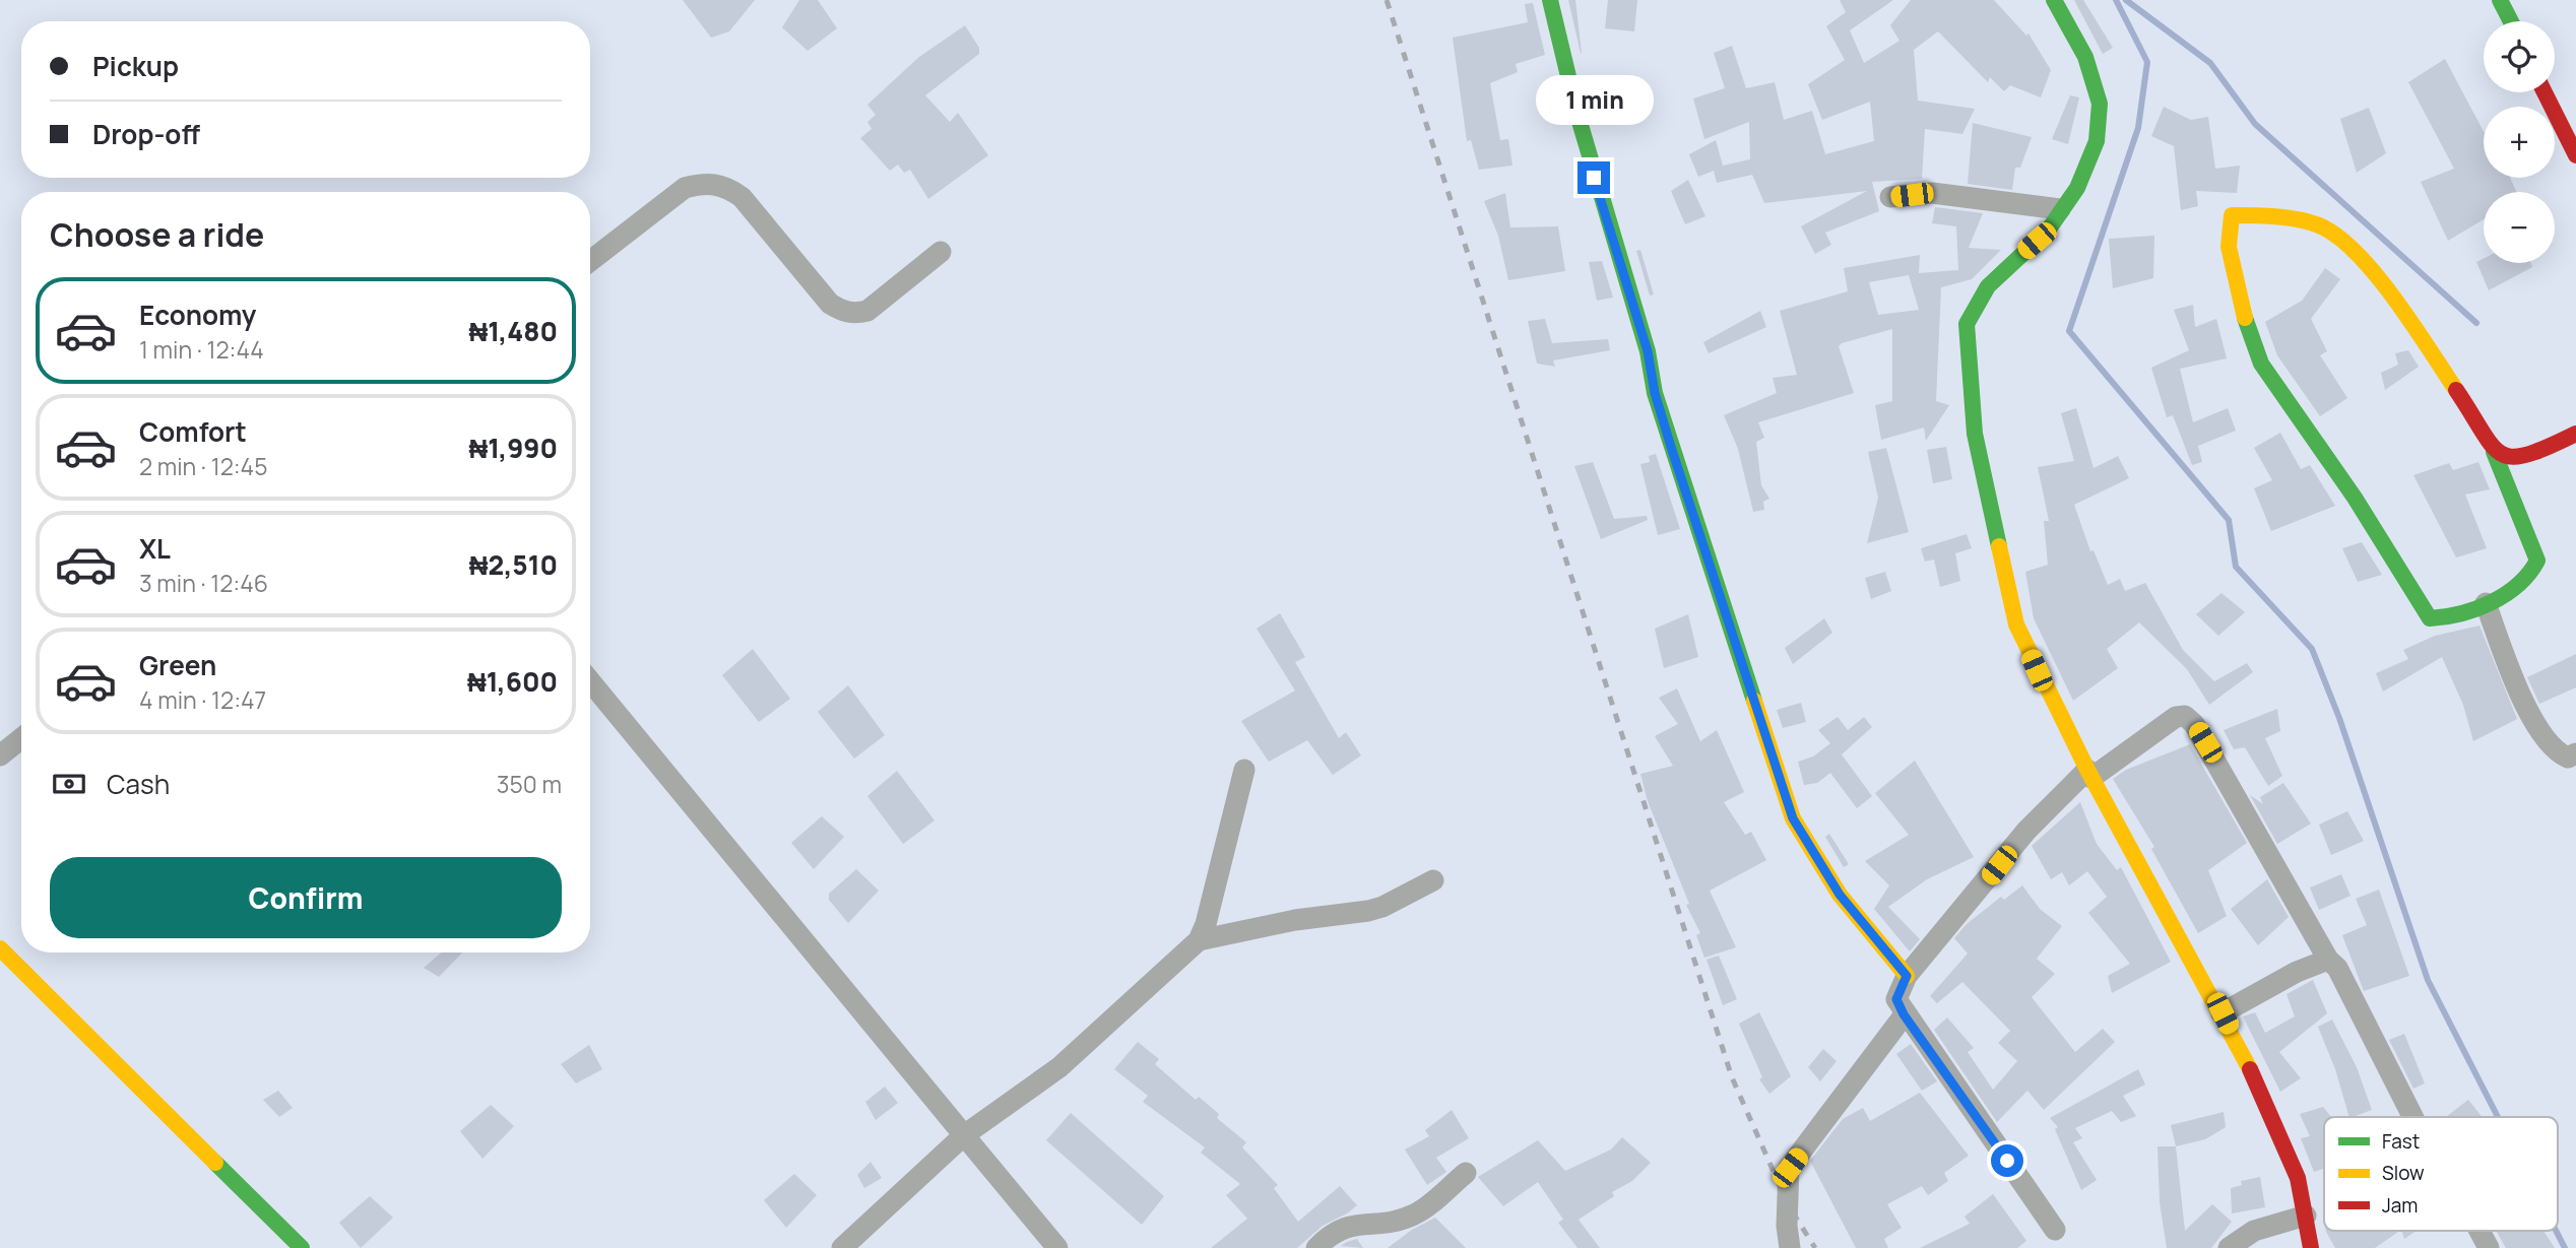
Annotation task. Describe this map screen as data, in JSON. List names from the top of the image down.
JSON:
{
  "legend": ["Fast", "Slow", "Jam"],
  "page": {
    "map_buttons": ["+", "−"],
    "banner": ["Pickup", "Drop-off"],
    "bubble": "1 min",
    "heading": "Choose a ride",
    "list": [
      {
        "name": "Economy",
        "note": "1 min · 12:44",
        "value": "₦1,480"
      },
      {
        "name": "Comfort",
        "note": "2 min · 12:45",
        "value": "₦1,990"
      },
      {
        "name": "XL",
        "note": "3 min · 12:46",
        "value": "₦2,510"
      },
      {
        "name": "Green",
        "note": "4 min · 12:47",
        "value": "₦1,600"
      }
    ],
    "pay": ["Cash", "350 m"],
    "buttons": "Confirm"
  }
}
